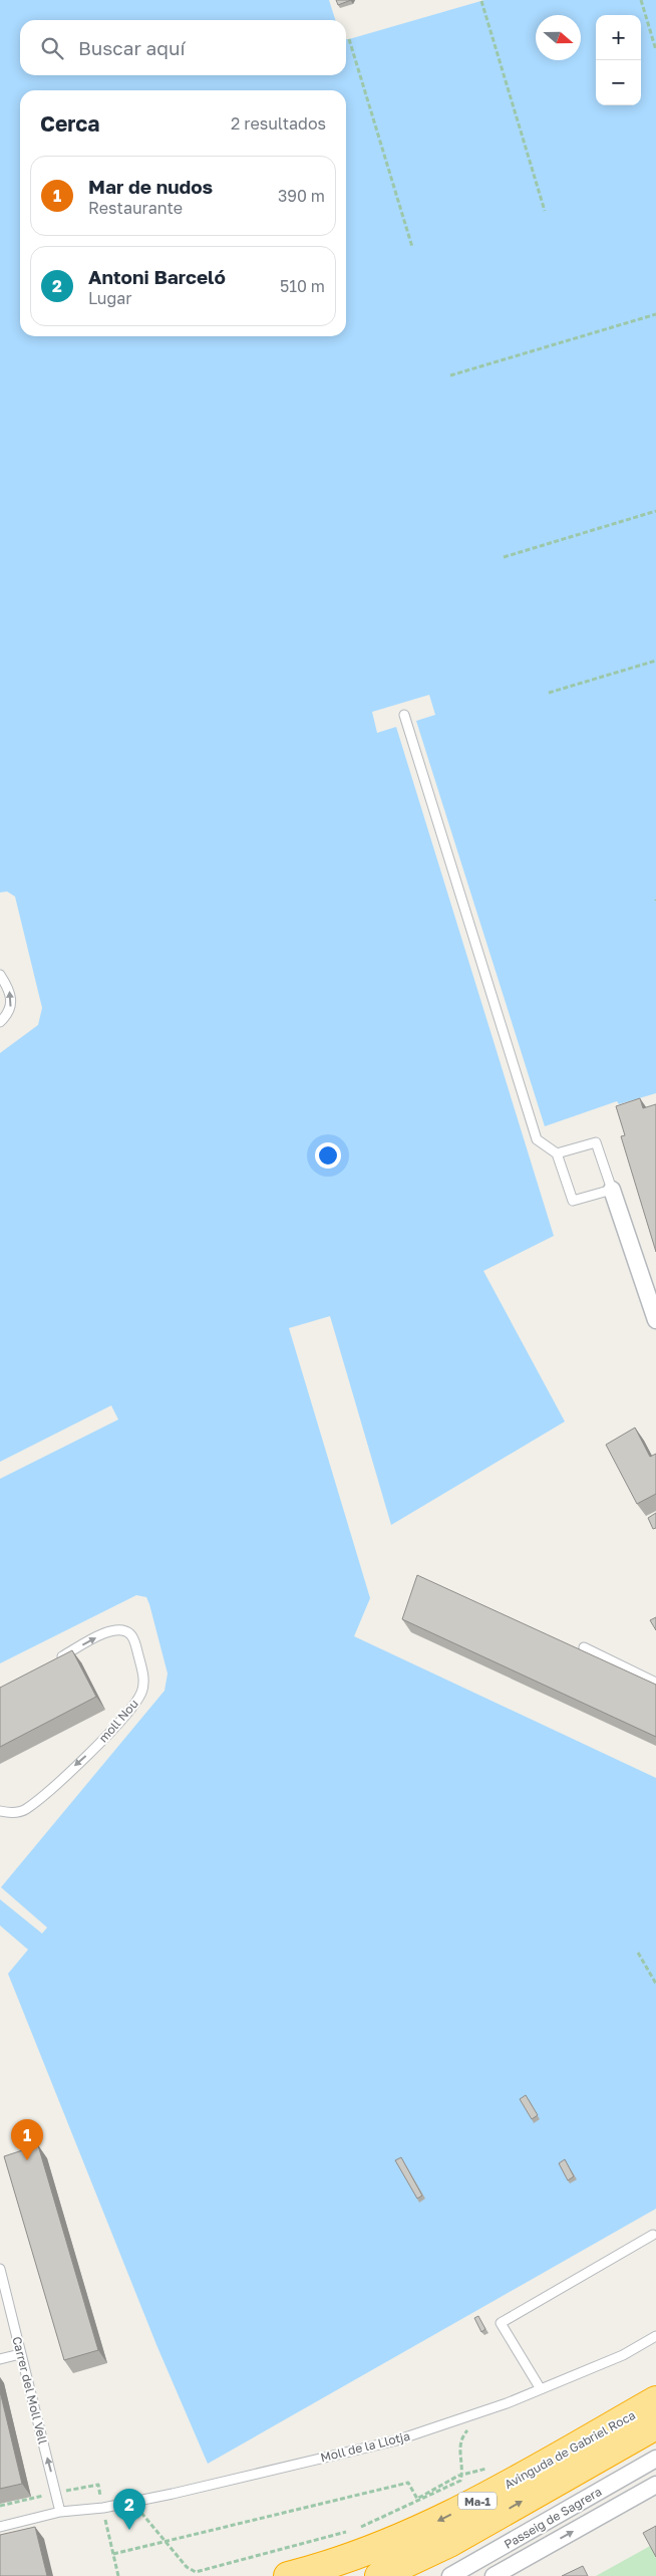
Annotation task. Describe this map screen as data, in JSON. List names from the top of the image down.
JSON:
{
  "streets": {
    "highway": ["Avinguda de Gabriel Roca", "Ma-1"],
    "street": ["Passeig de Sagrera"],
    "lane": ["moll Nou", "Carrer del Moll Vell", "Moll de la Llotja"]
  },
  "crossings": [
    ["Carrer del Moll Vell", "Moll de la Llotja"]
  ],
  "one_way": ["Carrer del Moll Vell"],
  "north": "right",
  "page": {
    "map_buttons": ["+", "−"],
    "search": "Buscar aquí",
    "heading": ["Cerca", "2 resultados"],
    "list": [
      {
        "mark": "1",
        "name": "Mar de nudos",
        "note": "Restaurante",
        "value": "390 m"
      },
      {
        "mark": "2",
        "name": "Antoni Barceló",
        "note": "Lugar",
        "value": "510 m"
      }
    ],
    "pins": ["1", "2"]
  }
}
